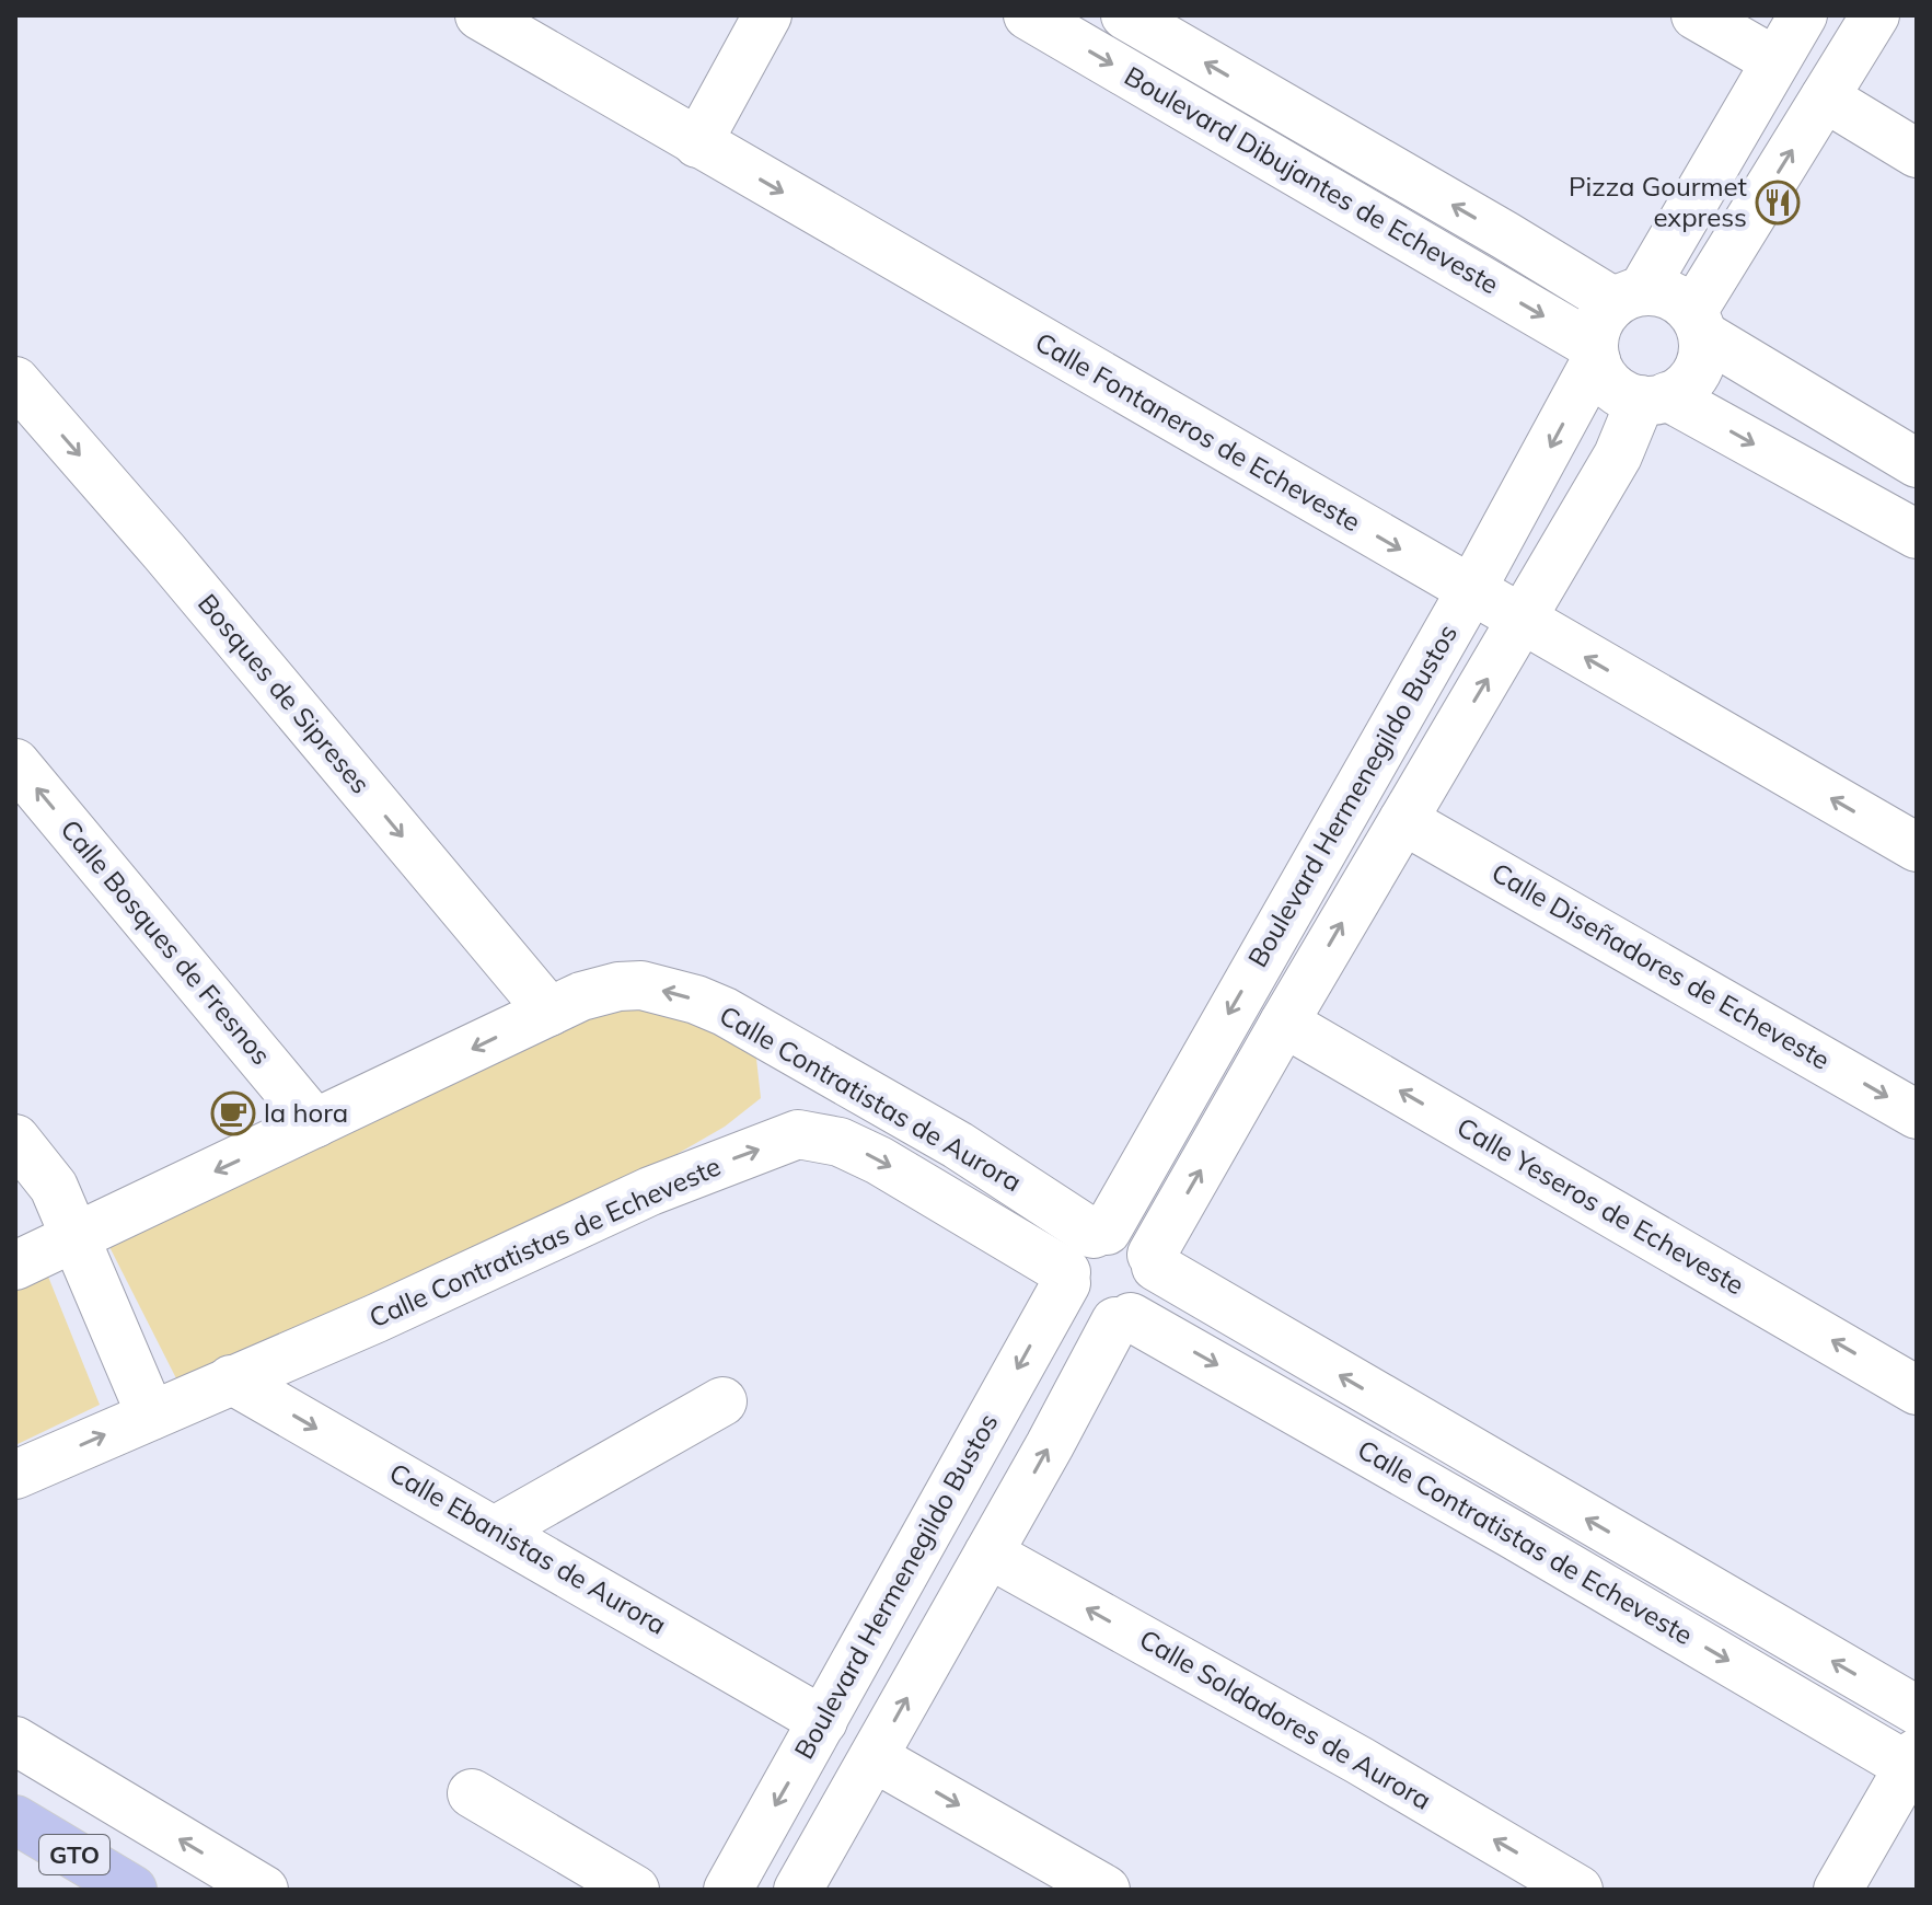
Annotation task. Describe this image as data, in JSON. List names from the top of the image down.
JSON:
{
  "streets": {
    "main road": ["GTO"],
    "street": [
      "Boulevard Dibujantes de Echeveste",
      "Calle Fontaneros de Echeveste",
      "Bosques de Sipreses",
      "Boulevard Hermenegildo Bustos",
      "Calle Bosques de Fresnos",
      "Calle Diseñadores de Echeveste",
      "Calle Contratistas de Aurora",
      "Calle Yeseros de Echeveste",
      "Calle Contratistas de Echeveste",
      "Calle Ebanistas de Aurora",
      "Calle Soldadores de Aurora"
    ]
  },
  "crossings": [
    ["Boulevard Dibujantes de Echeveste", "Boulevard Hermenegildo Bustos"],
    ["Calle Fontaneros de Echeveste", "Boulevard Hermenegildo Bustos"],
    ["Bosques de Sipreses", "Calle Contratistas de Aurora"],
    ["Boulevard Hermenegildo Bustos", "Calle Diseñadores de Echeveste"],
    ["Boulevard Hermenegildo Bustos", "Calle Contratistas de Aurora"],
    ["Boulevard Hermenegildo Bustos", "Calle Yeseros de Echeveste"],
    ["Boulevard Hermenegildo Bustos", "Calle Contratistas de Echeveste"],
    ["Boulevard Hermenegildo Bustos", "Calle Ebanistas de Aurora"],
    ["Calle Bosques de Fresnos", "Calle Contratistas de Aurora"],
    ["Calle Contratistas de Aurora", "Calle Contratistas de Echeveste"],
    ["Calle Contratistas de Echeveste", "Calle Ebanistas de Aurora"]
  ],
  "one_way": [
    "Bosques de Sipreses",
    "Calle Diseñadores de Echeveste",
    "Calle Contratistas de Aurora",
    "Calle Yeseros de Echeveste"
  ],
  "places": {
    "restaurant": ["Pizza Gourmet express"],
    "cafe": ["la hora"]
  }
}
